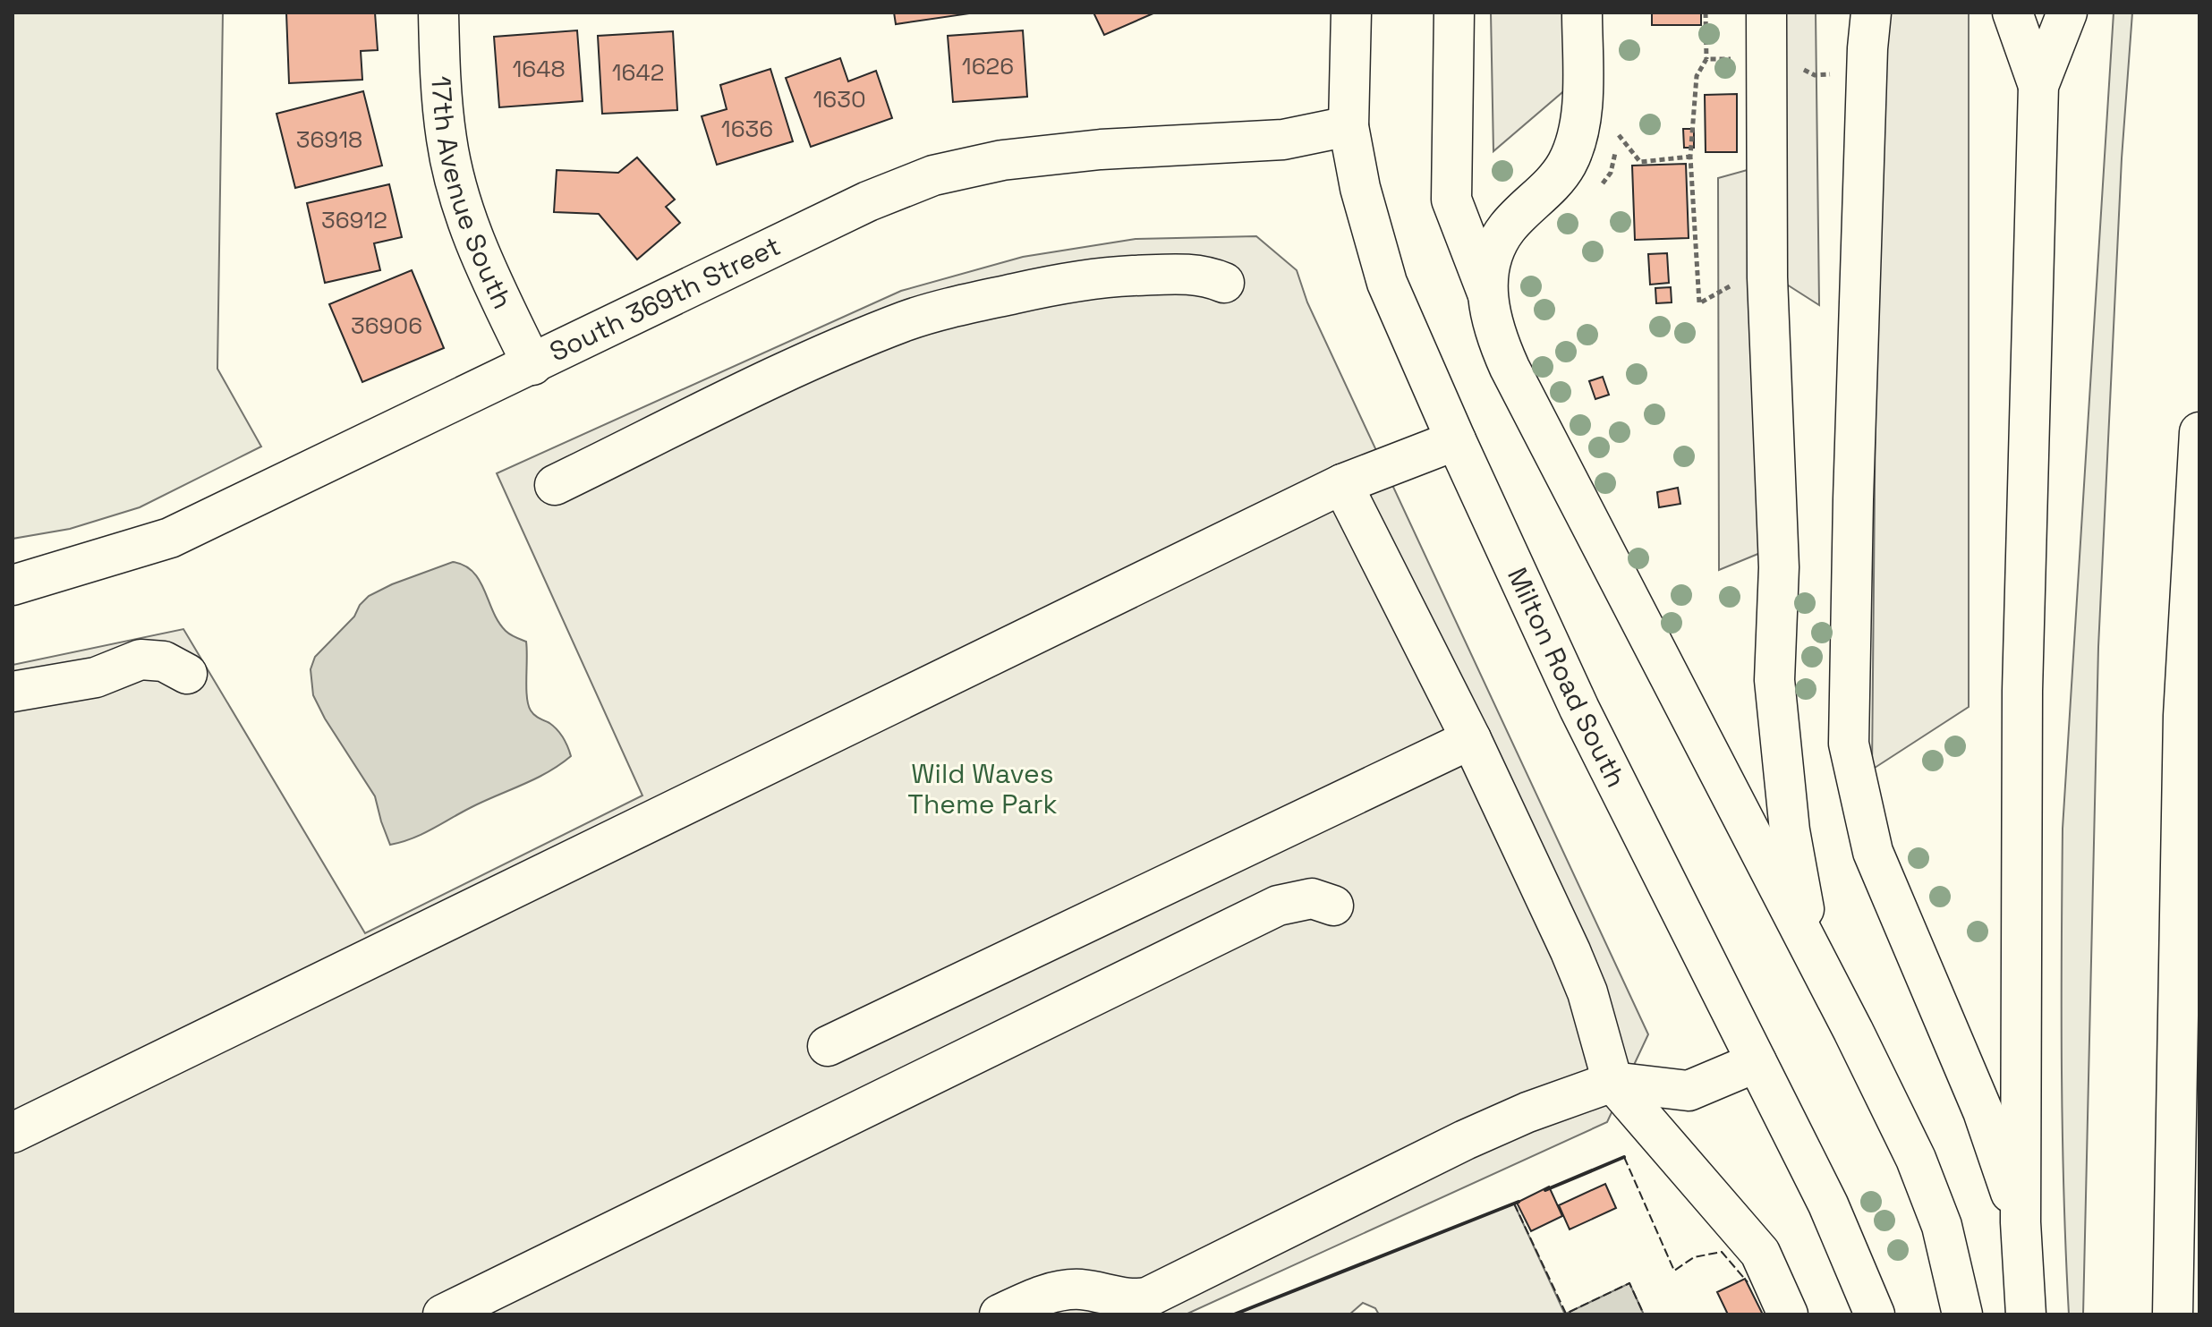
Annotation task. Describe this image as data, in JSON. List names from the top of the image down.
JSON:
{
  "streets": {
    "main road": ["17th Avenue South", "South 369th Street", "Milton Road South"]
  },
  "crossings": [
    ["17th Avenue South", "South 369th Street"],
    ["South 369th Street", "Milton Road South"]
  ],
  "parks": ["Wild Waves Theme Park"],
  "house_numbers": [
    "1626",
    "1648",
    "1642",
    "1630",
    "1636",
    "36918",
    "36912",
    "36906"
  ]
}
